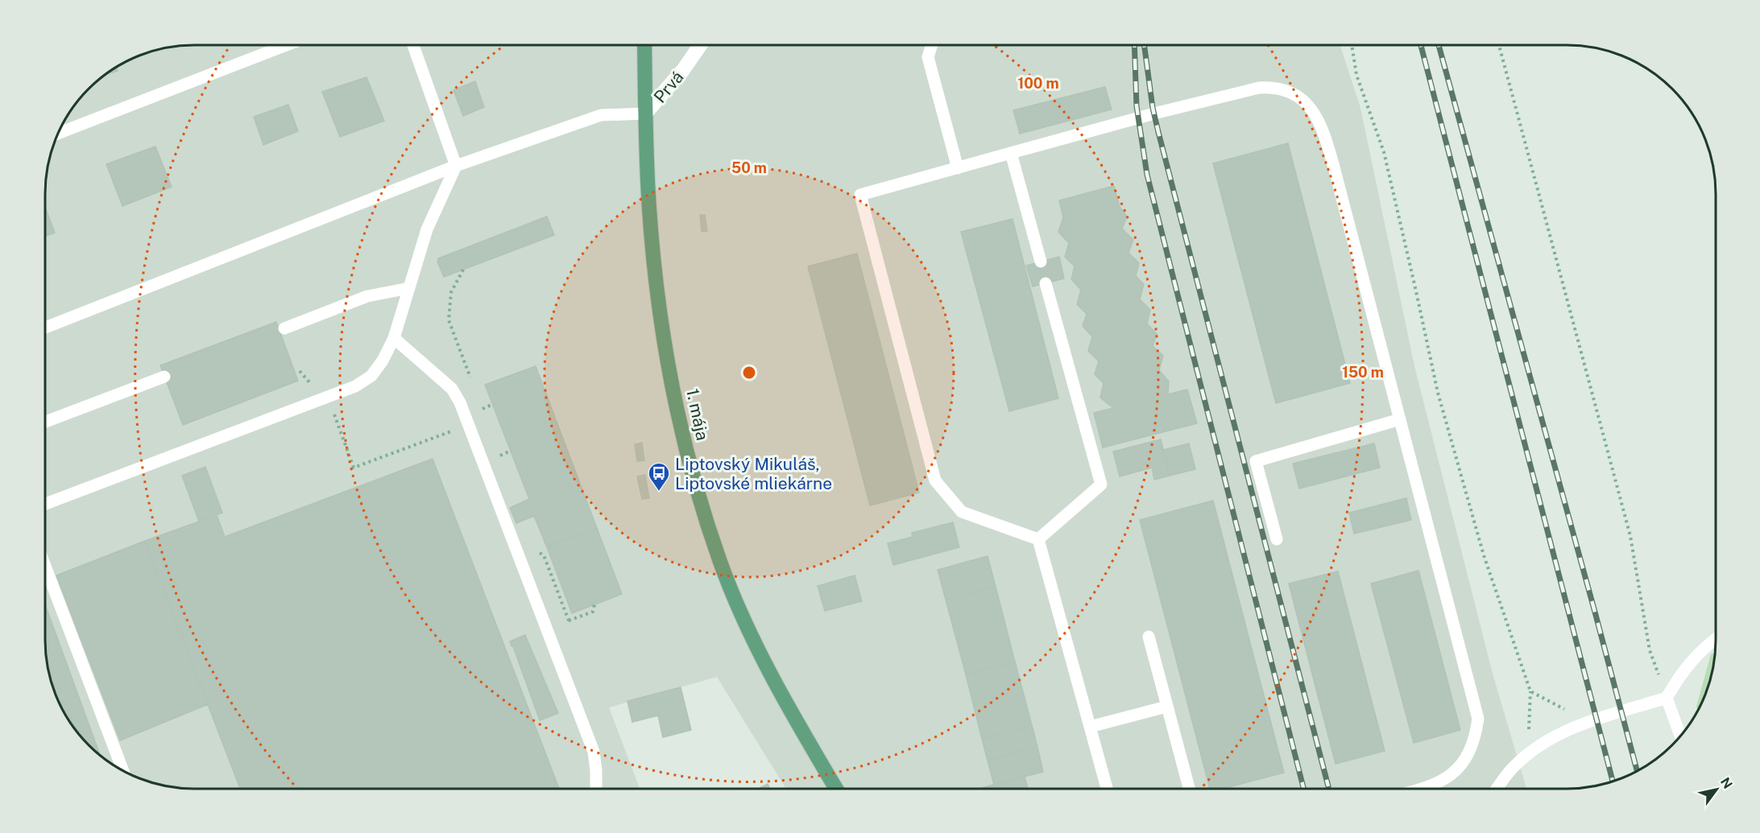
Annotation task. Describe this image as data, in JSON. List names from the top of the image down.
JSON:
{
  "streets": {
    "main road": ["1. mája"],
    "street": ["Prvá"]
  },
  "crossings": [
    ["Prvá", "1. mája"]
  ],
  "places": {
    "bus stop": ["Liptovský Mikuláš, Liptovské mliekárne"]
  },
  "north": "top right",
  "rings": ["100 m", "50 m", "150 m"]
}
